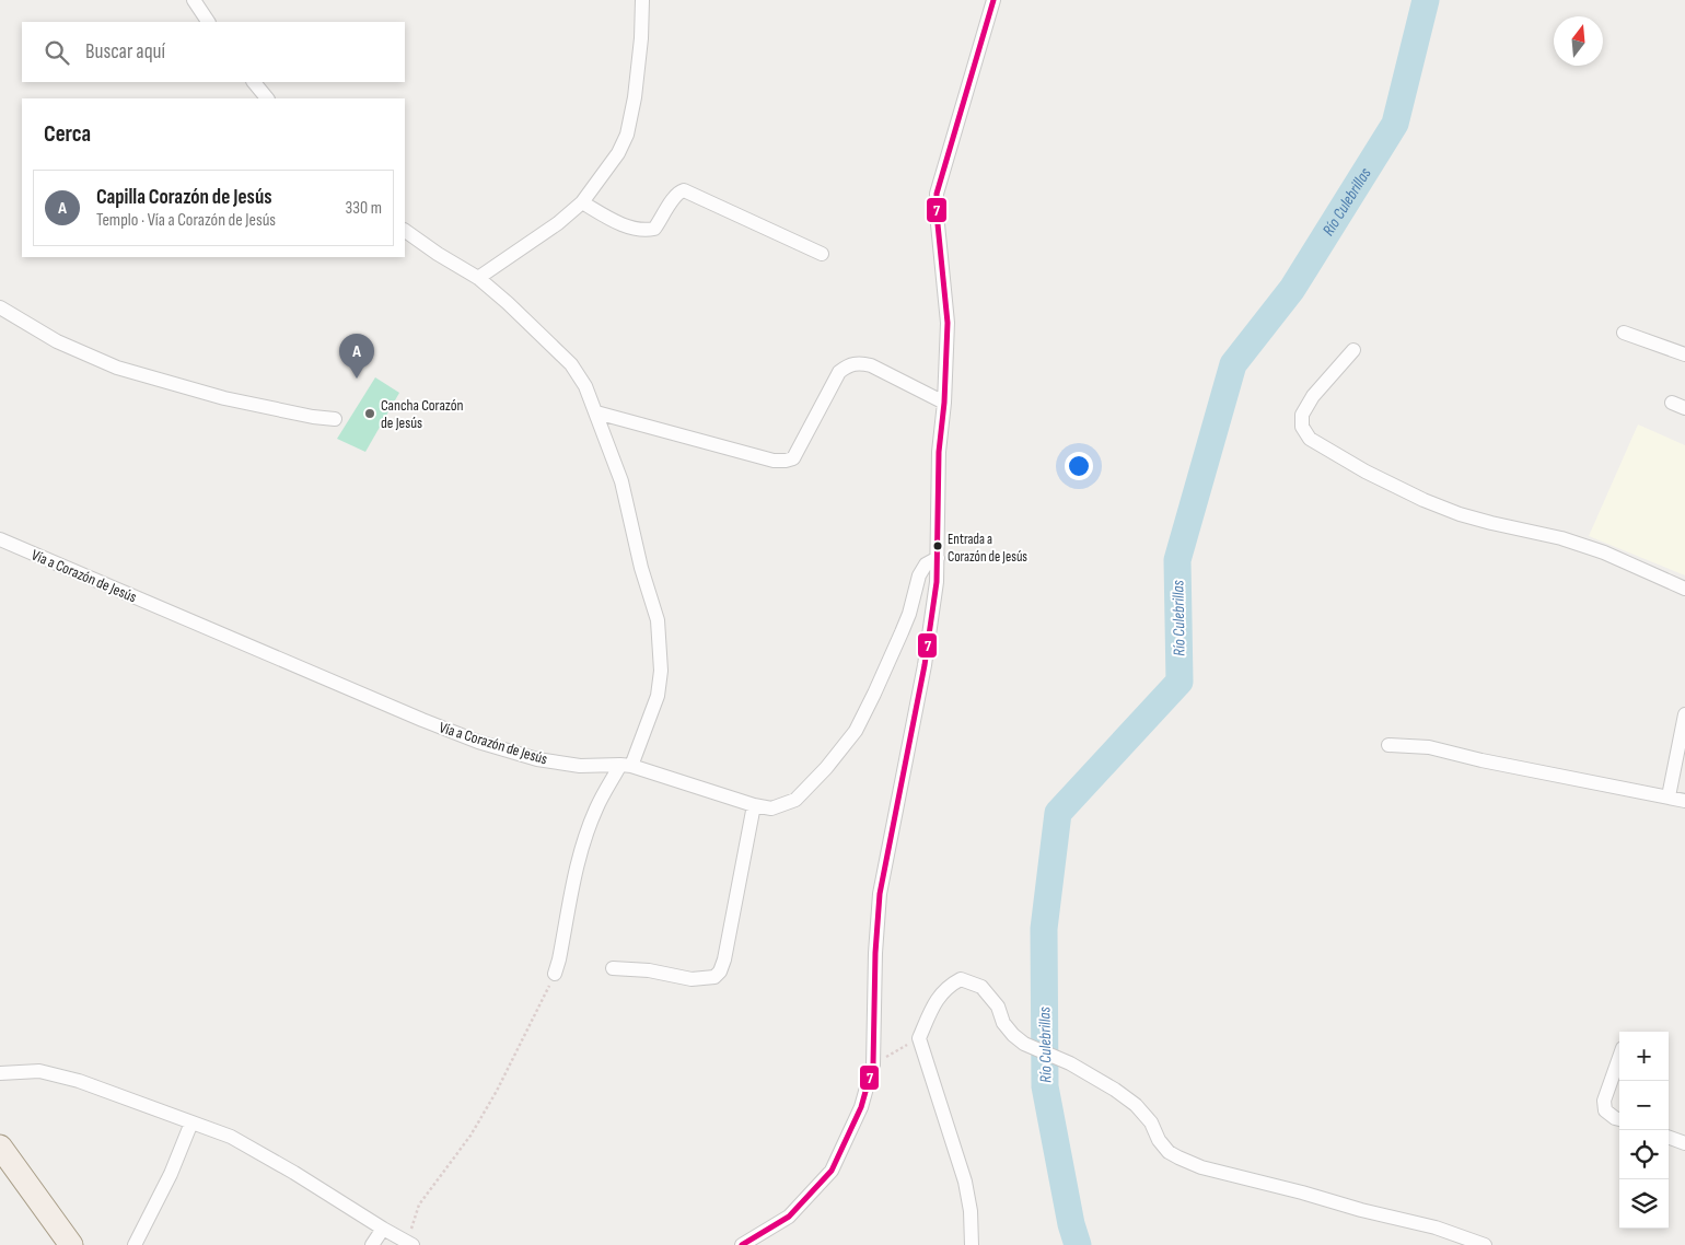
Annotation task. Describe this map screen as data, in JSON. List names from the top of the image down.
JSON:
{
  "streets": {
    "street": ["Vía a Corazón de Jesús"]
  },
  "water": ["Río Culebrillas"],
  "places": ["Cancha Corazón de Jesús", "Entrada a Corazón de Jesús"],
  "lines": ["transit line 7"],
  "north": "top",
  "page": {
    "search": "Buscar aquí",
    "heading": "Cerca",
    "list": [
      {
        "mark": "A",
        "name": "Capilla Corazón de Jesús",
        "note": "Templo · Vía a Corazón de Jesús",
        "value": "330 m"
      }
    ],
    "pins": "A",
    "map_buttons": ["+", "−"]
  }
}
